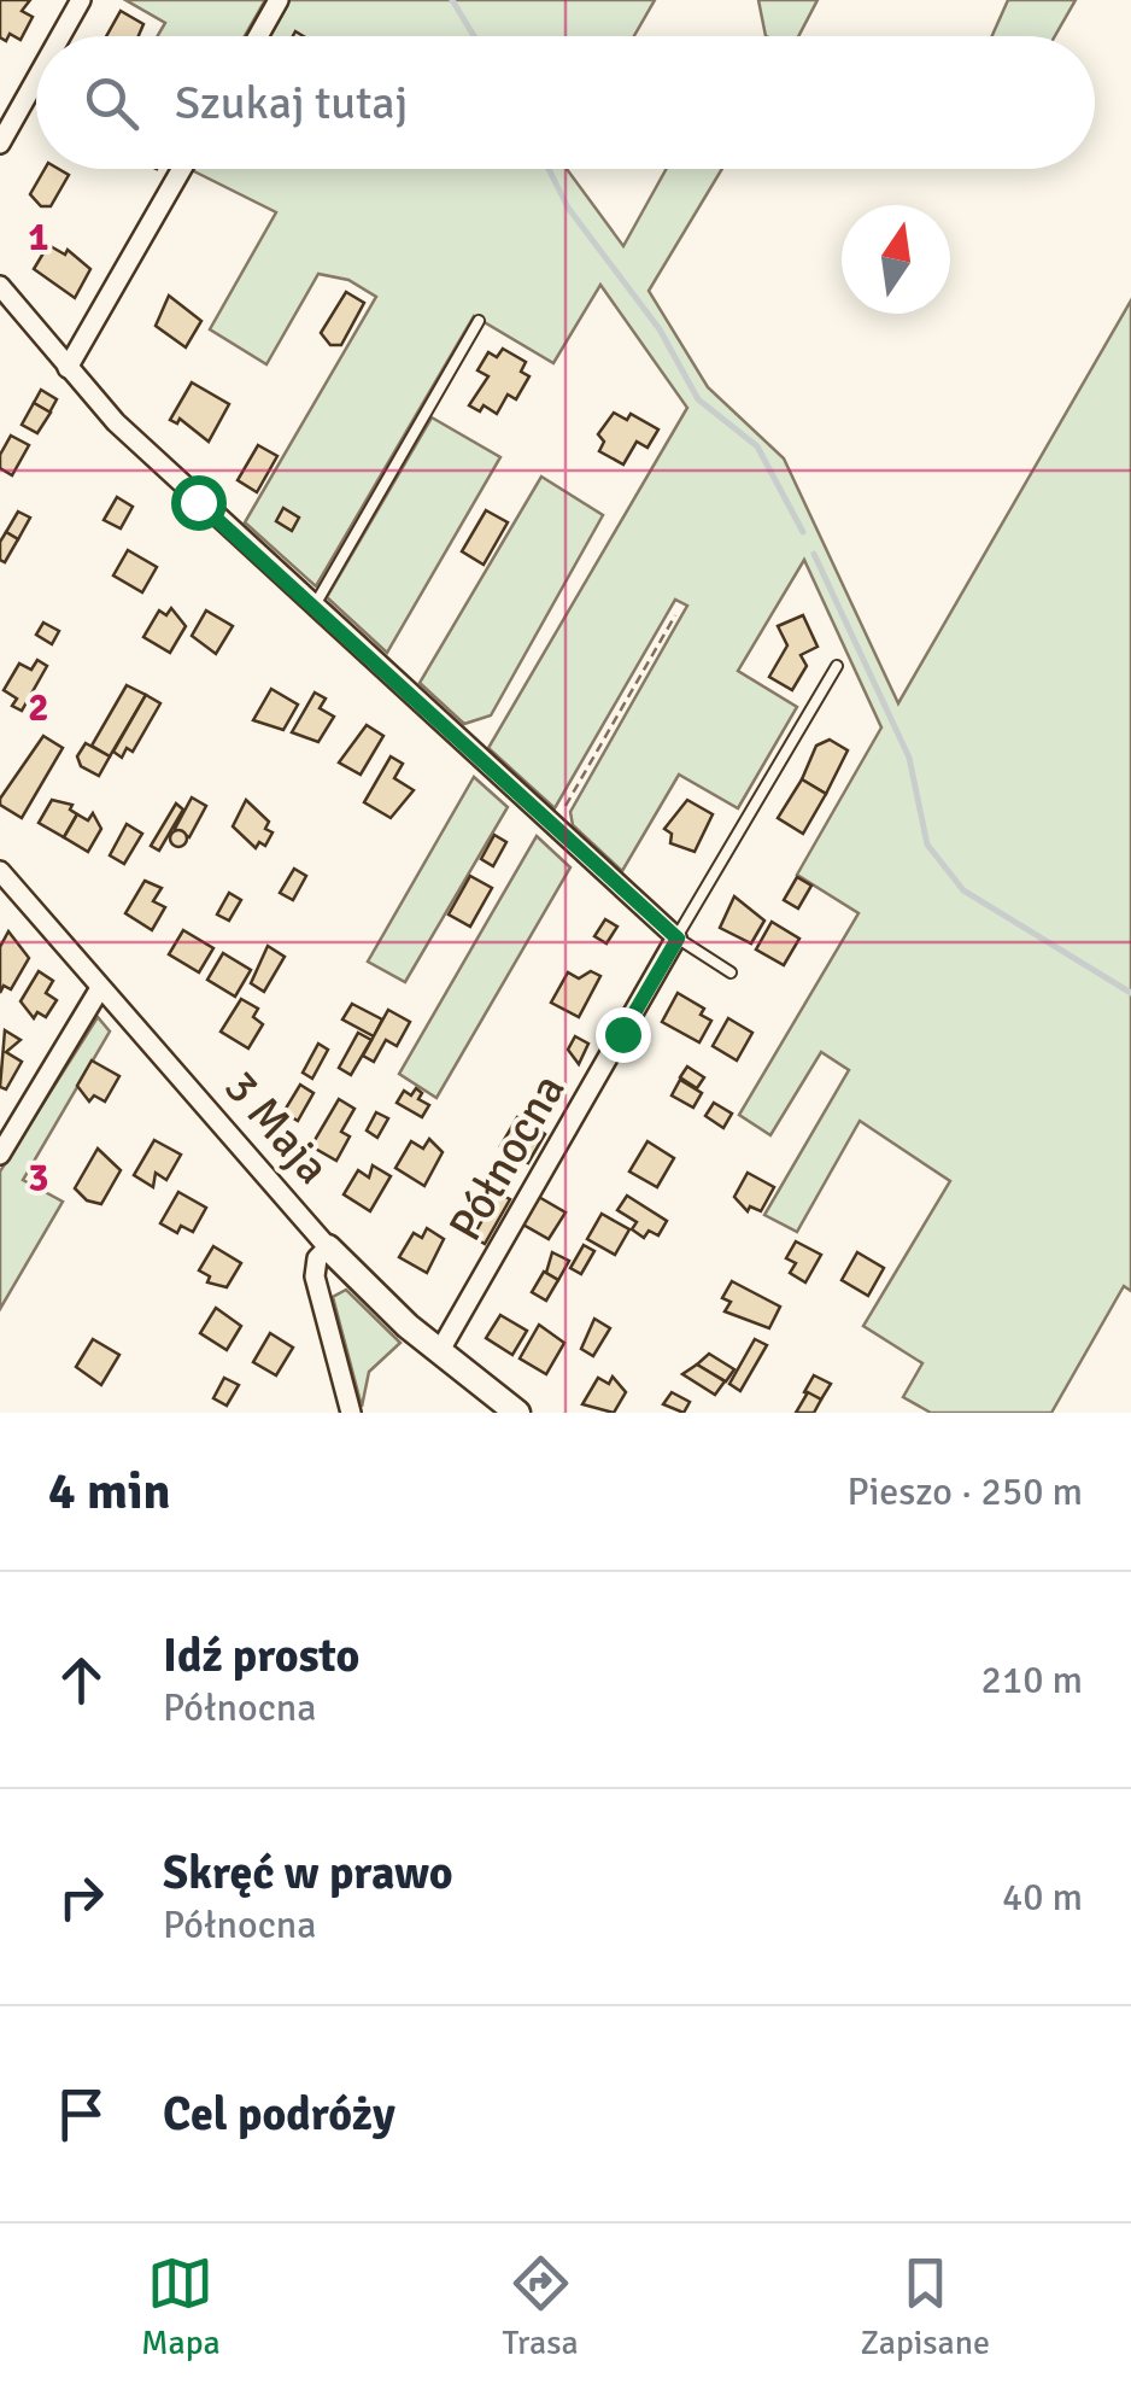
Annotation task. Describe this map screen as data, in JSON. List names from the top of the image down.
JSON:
{
  "streets": {
    "street": ["3 Maja", "Północna"]
  },
  "crossings": [
    ["3 Maja", "Północna"]
  ],
  "north": "top",
  "page": {
    "search": "Szukaj tutaj",
    "heading": ["4 min", "Pieszo · 250 m"],
    "list": [
      ["Idź prosto", "Północna", "210 m"],
      ["Skręć w prawo", "Północna", "40 m"],
      "Cel podróży"
    ],
    "nav": ["Mapa", "Trasa", "Zapisane"]
  },
  "grid": {
    "rows": ["1", "2", "3"]
  }
}
